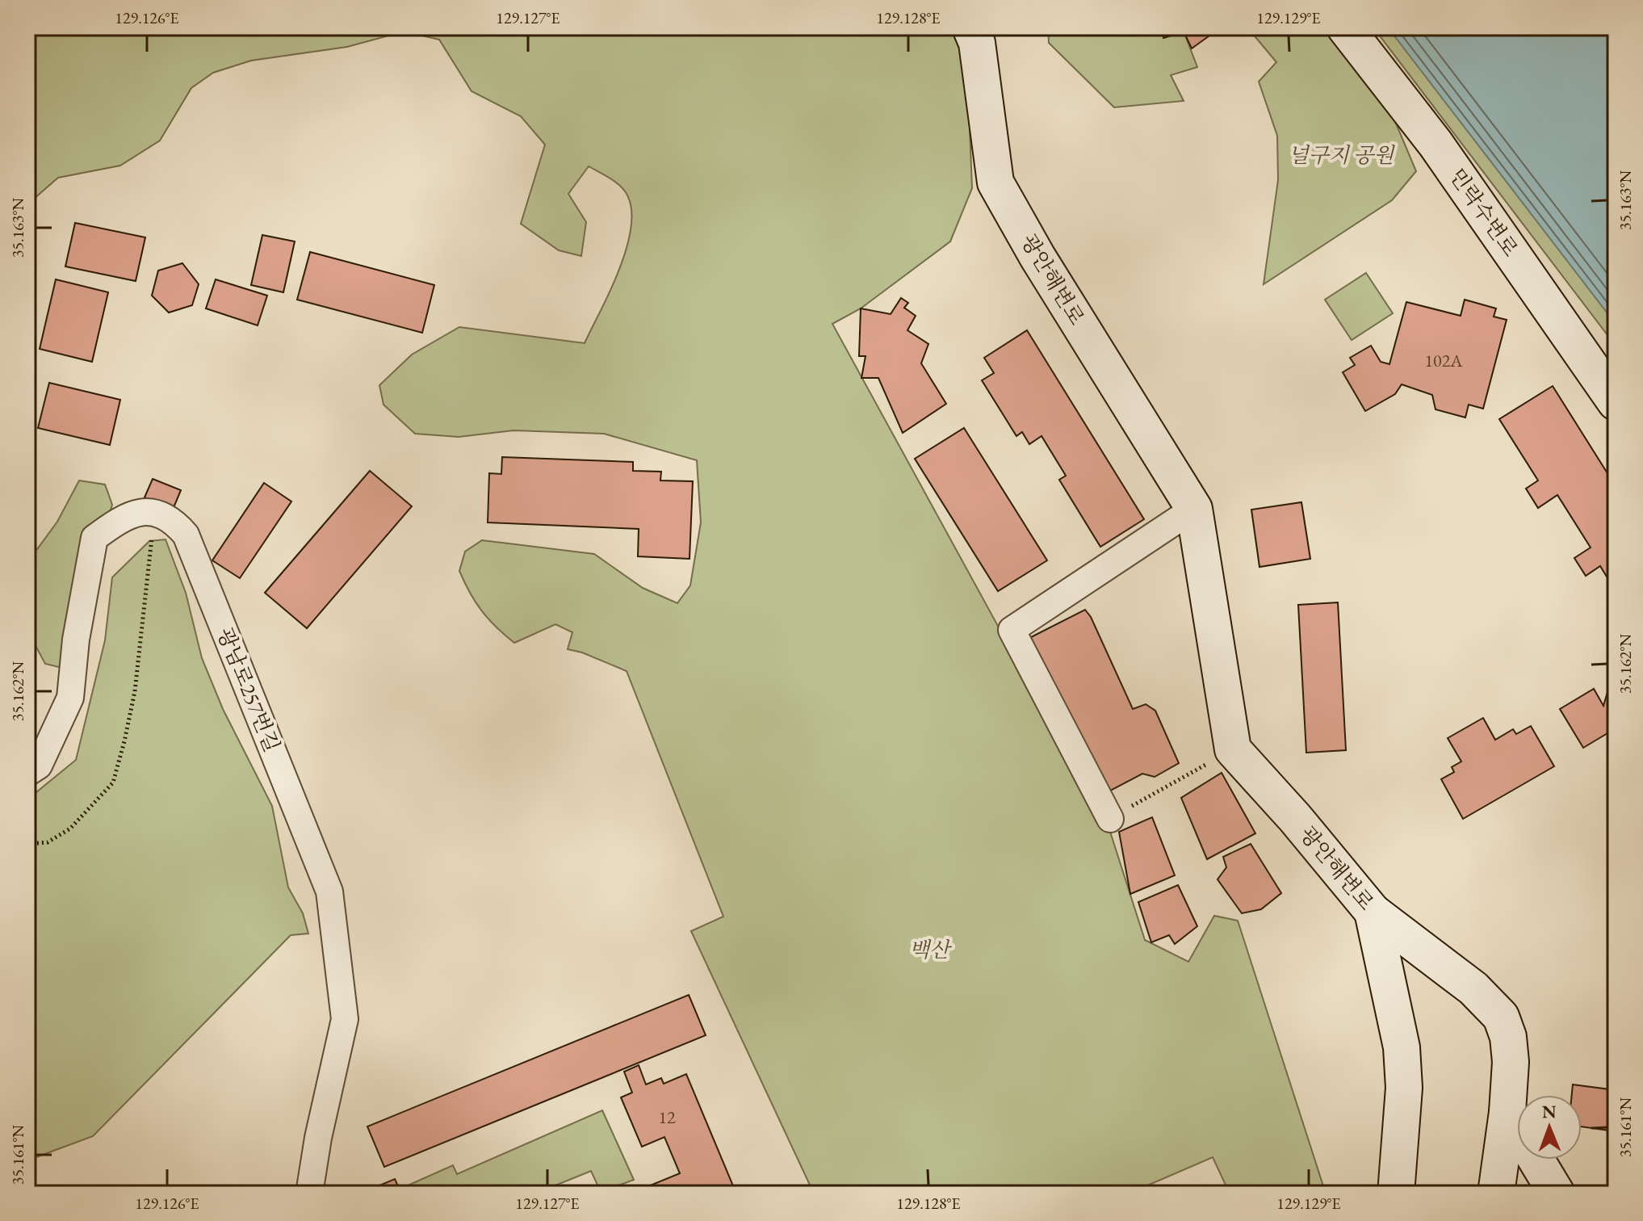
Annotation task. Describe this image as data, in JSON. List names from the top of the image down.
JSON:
{
  "streets": {
    "street": ["민락수변로", "광안해변로", "광남로257번길"]
  },
  "parks": ["널구지 공원", "백산"],
  "house_numbers": ["102A", "12"],
  "north": "top",
  "coordinates": [
    "129.126°E",
    "129.127°E",
    "129.128°E",
    "129.129°E",
    "35.163°N",
    "35.162°N",
    "35.161°N"
  ]
}
